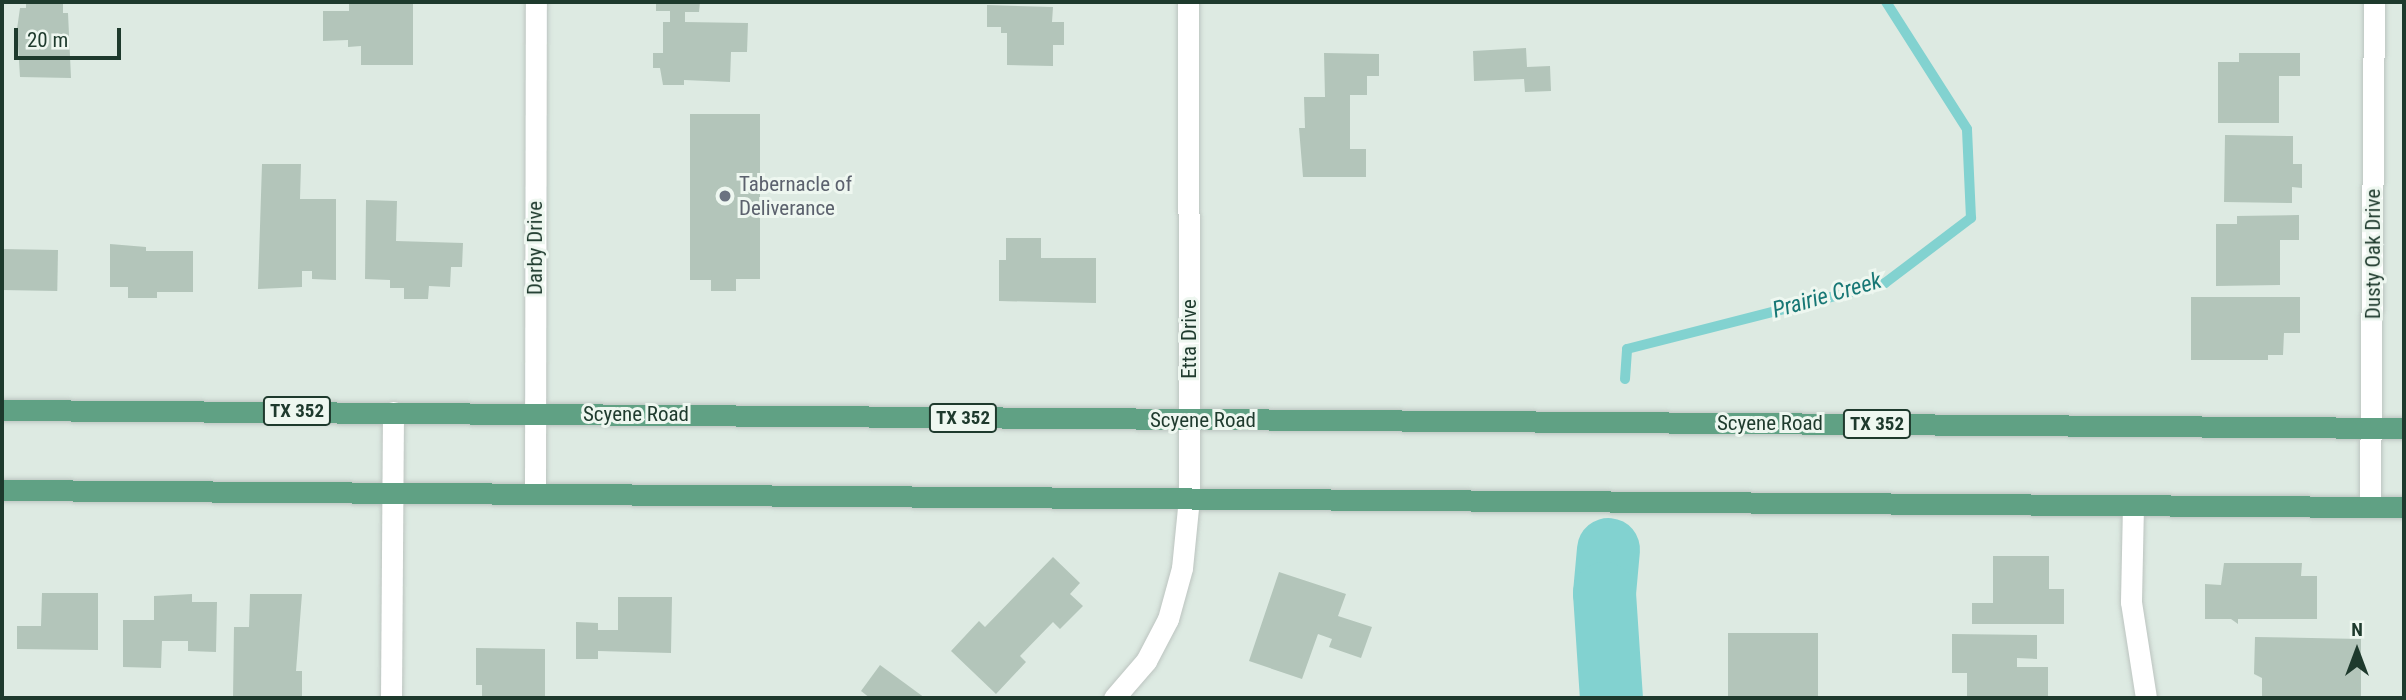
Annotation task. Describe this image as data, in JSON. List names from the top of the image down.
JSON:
{
  "streets": {
    "main road": ["TX 352", "Scyene Road"],
    "street": ["Darby Drive", "Dusty Oak Drive", "Etta Drive"]
  },
  "crossings": [
    ["Darby Drive", "Scyene Road"],
    ["Dusty Oak Drive", "Scyene Road"],
    ["Etta Drive", "Scyene Road"]
  ],
  "water": ["Prairie Creek"],
  "places": ["Tabernacle of Deliverance"],
  "scale_bar": "20 m",
  "north": "top"
}
